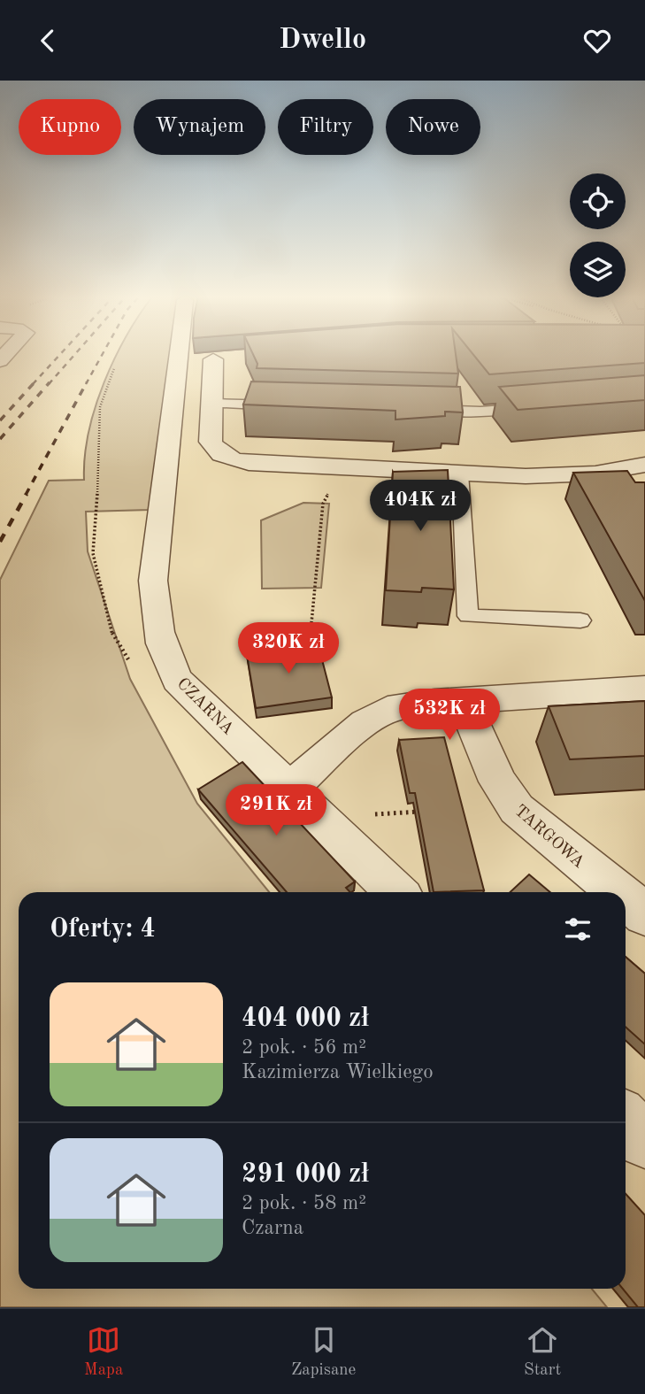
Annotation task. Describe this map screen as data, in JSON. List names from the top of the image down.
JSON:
{
  "streets": {
    "street": ["CZARNA", "TARGOWA"]
  },
  "page": {
    "header": "Dwello",
    "chip": [
      "Kupno",
      "Wynajem",
      "Filtry",
      "Nowe"
    ],
    "price": [
      "404K zł",
      "320K zł",
      "532K zł",
      "291K zł"
    ],
    "heading": "Oferty: 4",
    "list": [
      {
        "name": "404 000 zł",
        "note": "2 pok. · 56 m² · Kazimierza Wielkiego"
      },
      {
        "name": "291 000 zł",
        "note": "2 pok. · 58 m² · Czarna"
      }
    ],
    "tabs": ["Mapa", "Zapisane", "Start"]
  }
}
